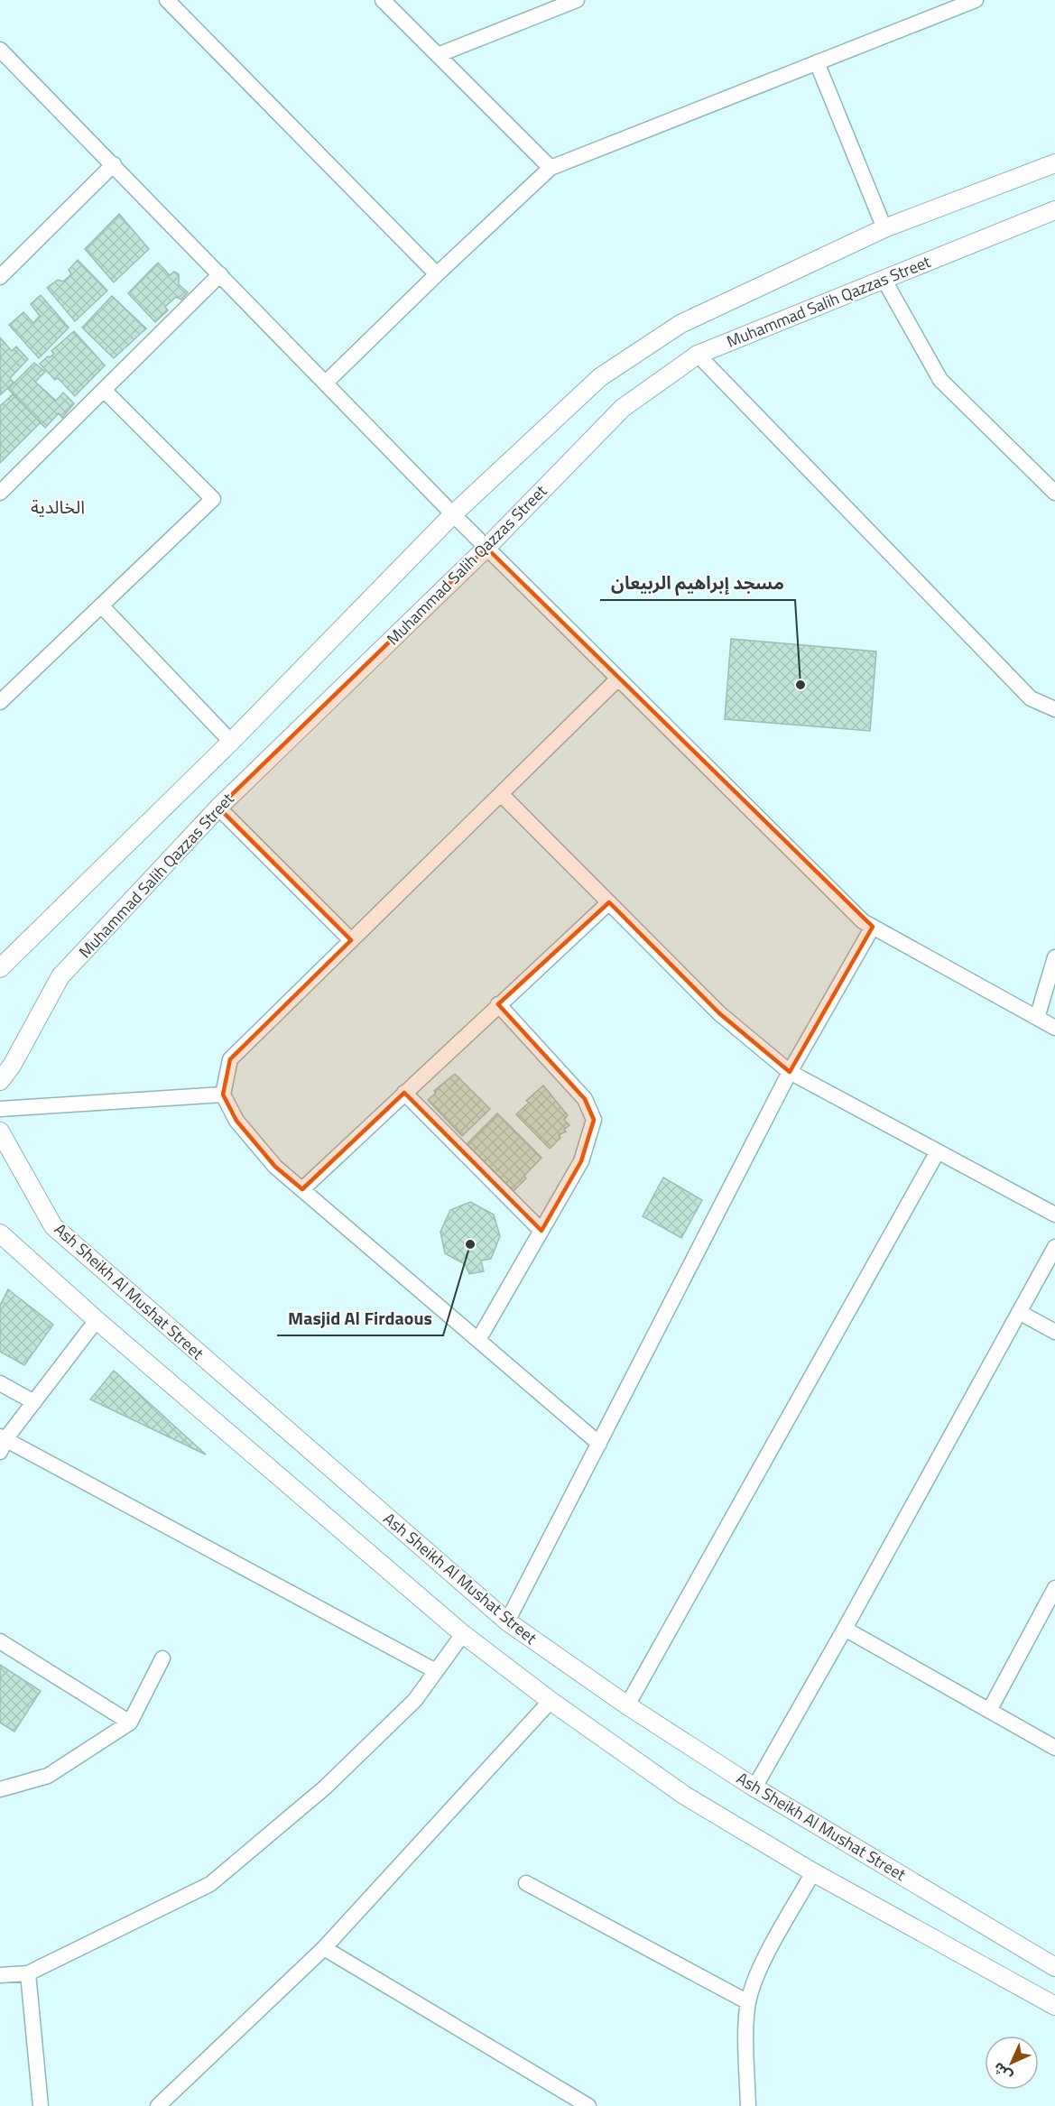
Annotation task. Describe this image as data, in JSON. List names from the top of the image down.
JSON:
{
  "streets": {
    "street": ["Muhammad Salih Qazzas Street", "Ash Sheikh Al Mushat Street"]
  },
  "districts": ["الخالدية"],
  "places": ["مسجد إبراهيم الربيعان", "Masjid Al Firdaous"],
  "north": "bottom left"
}
